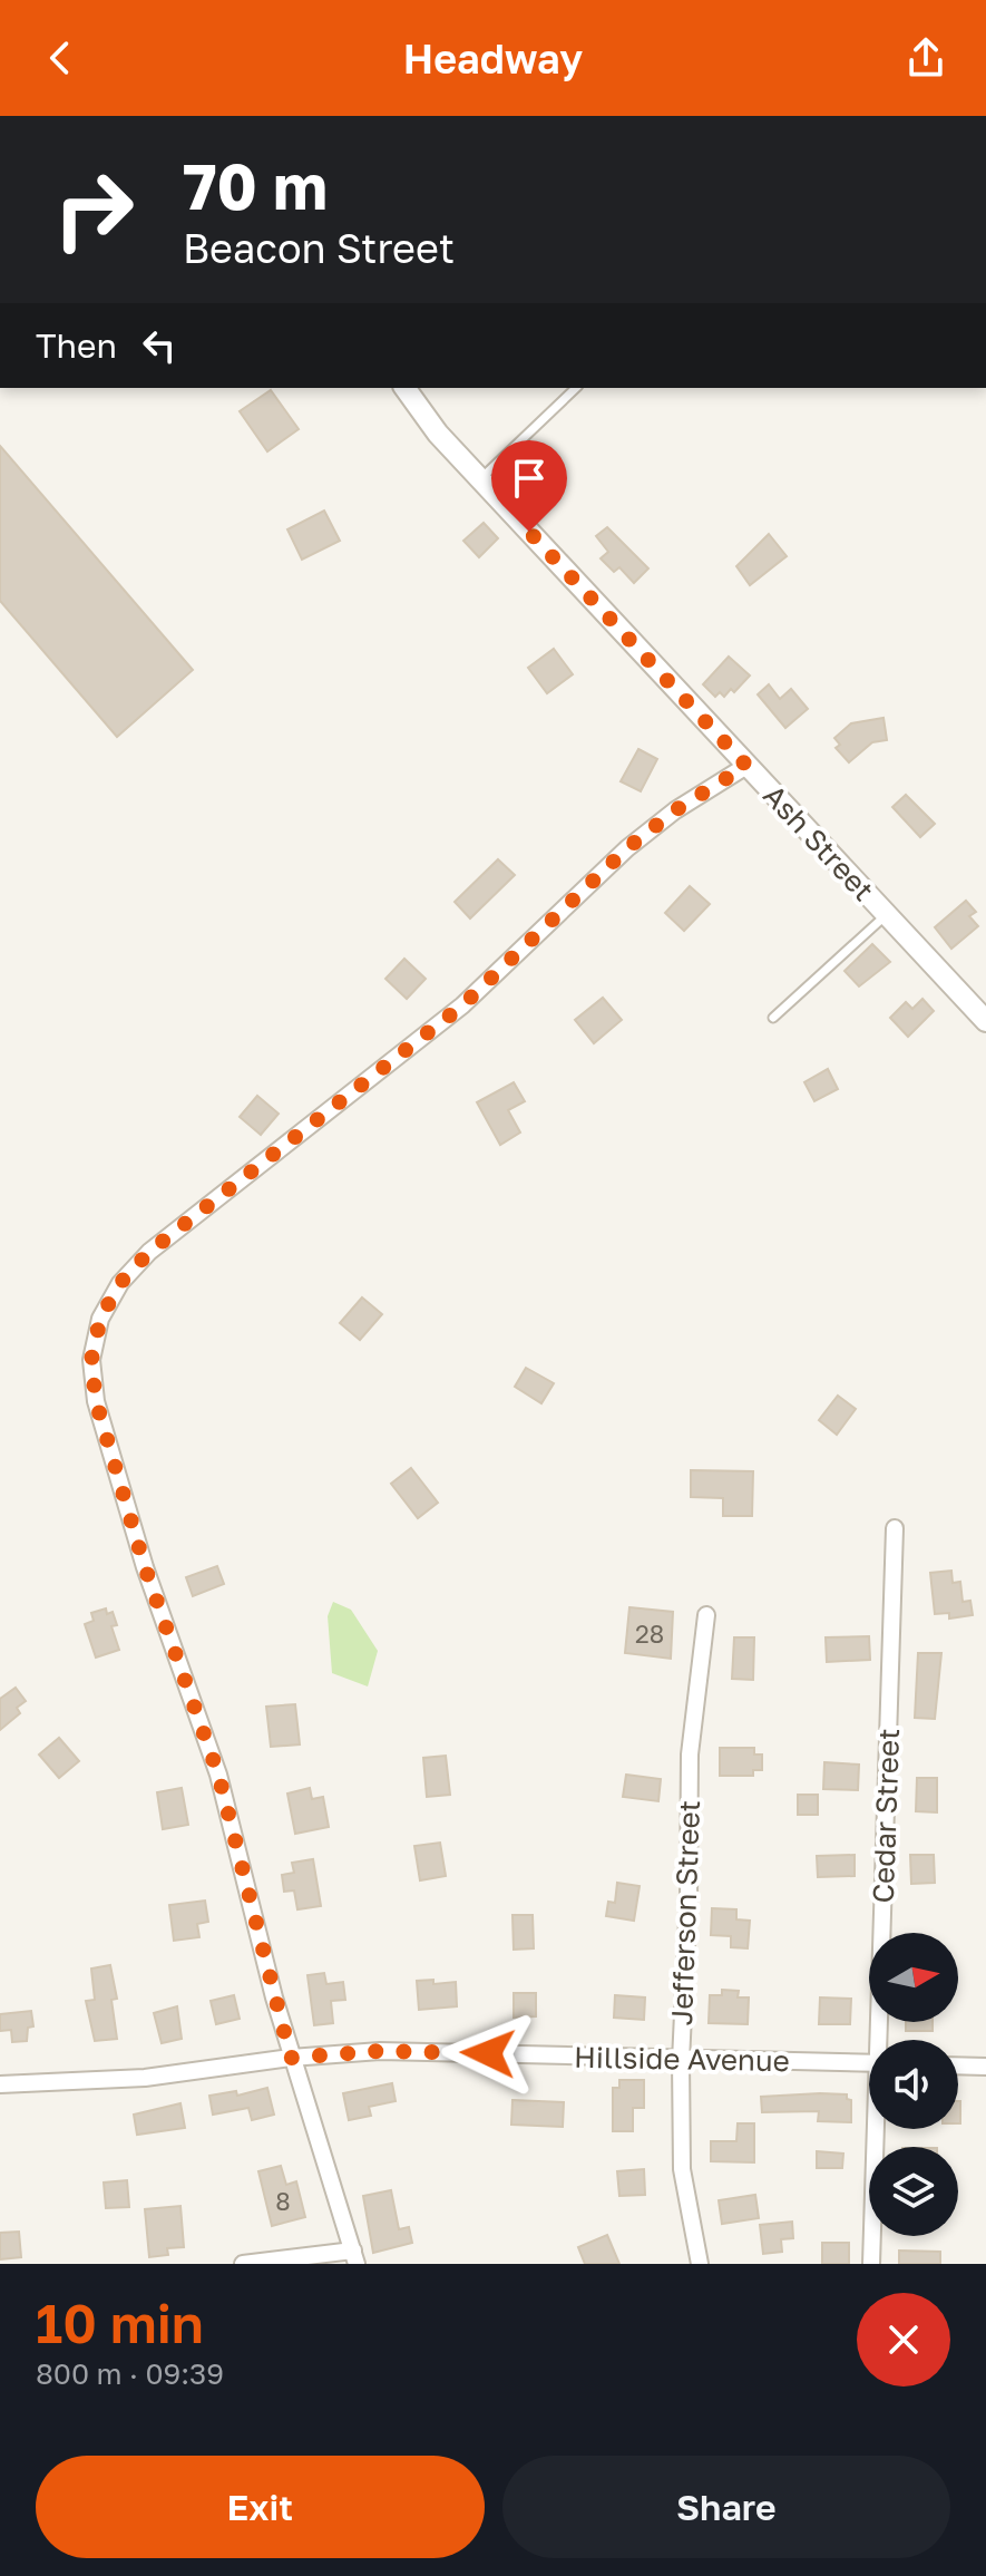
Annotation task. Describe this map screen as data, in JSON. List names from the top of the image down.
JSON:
{
  "streets": {
    "street": [
      "Ash Street",
      "Cedar Street",
      "Jefferson Street",
      "Hillside Avenue"
    ]
  },
  "crossings": [
    ["Jefferson Street", "Hillside Avenue"]
  ],
  "house_numbers": ["28", "8"],
  "north": "right",
  "page": {
    "header": "Headway",
    "turn": ["70 m", "Beacon Street"],
    "then": "Then",
    "heading": ["10 min", "800 m · 09:39"],
    "buttons": ["Exit", "Share"]
  }
}
